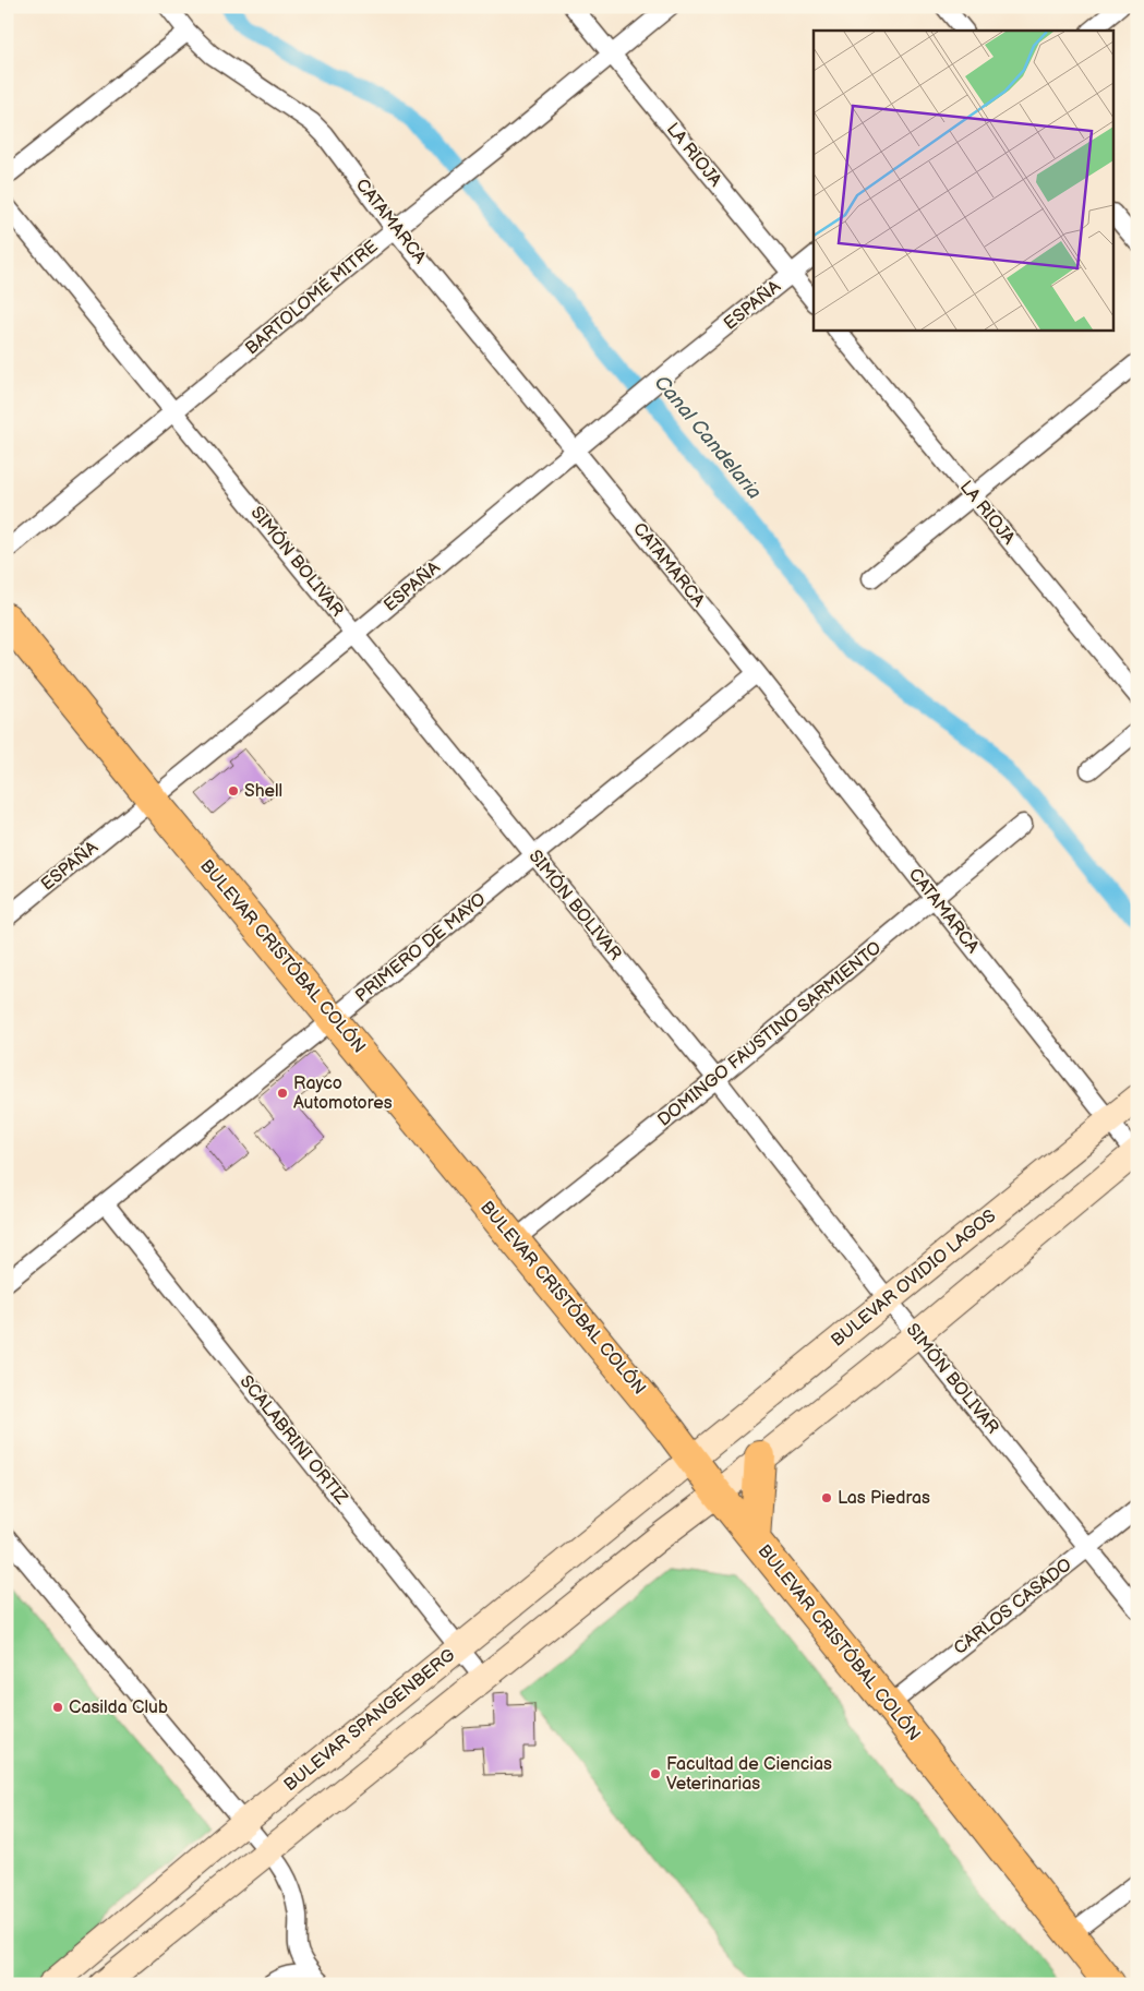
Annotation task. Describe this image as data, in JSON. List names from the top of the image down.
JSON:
{
  "streets": {
    "highway": ["BULEVAR CRISTÓBAL COLÓN"],
    "main road": ["BULEVAR OVIDIO LAGOS", "BULEVAR SPANGENBERG"],
    "street": [
      "LA RIOJA",
      "CATAMARCA",
      "BARTOLOMÉ MITRE",
      "ESPAÑA",
      "SIMÓN BOLIVAR",
      "PRIMERO DE MAYO",
      "DOMINGO FAUSTINO SARMIENTO",
      "SCALABRINI ORTIZ",
      "CARLOS CASADO"
    ]
  },
  "crossings": [
    ["LA RIOJA", "BARTOLOMÉ MITRE"],
    ["LA RIOJA", "ESPAÑA"],
    ["CATAMARCA", "BARTOLOMÉ MITRE"],
    ["CATAMARCA", "ESPAÑA"],
    ["CATAMARCA", "PRIMERO DE MAYO"],
    ["CATAMARCA", "DOMINGO FAUSTINO SARMIENTO"],
    ["CATAMARCA", "BULEVAR OVIDIO LAGOS"],
    ["BARTOLOMÉ MITRE", "SIMÓN BOLIVAR"],
    ["ESPAÑA", "SIMÓN BOLIVAR"],
    ["ESPAÑA", "BULEVAR CRISTÓBAL COLÓN"],
    ["SIMÓN BOLIVAR", "PRIMERO DE MAYO"],
    ["SIMÓN BOLIVAR", "DOMINGO FAUSTINO SARMIENTO"],
    ["SIMÓN BOLIVAR", "BULEVAR OVIDIO LAGOS"],
    ["SIMÓN BOLIVAR", "CARLOS CASADO"],
    ["PRIMERO DE MAYO", "BULEVAR CRISTÓBAL COLÓN"],
    ["PRIMERO DE MAYO", "SCALABRINI ORTIZ"],
    ["BULEVAR CRISTÓBAL COLÓN", "DOMINGO FAUSTINO SARMIENTO"],
    ["BULEVAR CRISTÓBAL COLÓN", "BULEVAR OVIDIO LAGOS"],
    ["BULEVAR CRISTÓBAL COLÓN", "CARLOS CASADO"],
    ["BULEVAR CRISTÓBAL COLÓN", "BULEVAR SPANGENBERG"],
    ["BULEVAR OVIDIO LAGOS", "BULEVAR SPANGENBERG"],
    ["SCALABRINI ORTIZ", "BULEVAR SPANGENBERG"]
  ],
  "water": ["Canal Candelaria"],
  "places": [
    "Shell",
    "Rayco Automotores",
    "Las Piedras",
    "Casilda Club",
    "Facultad de Ciencias Veterinarias"
  ]
}
